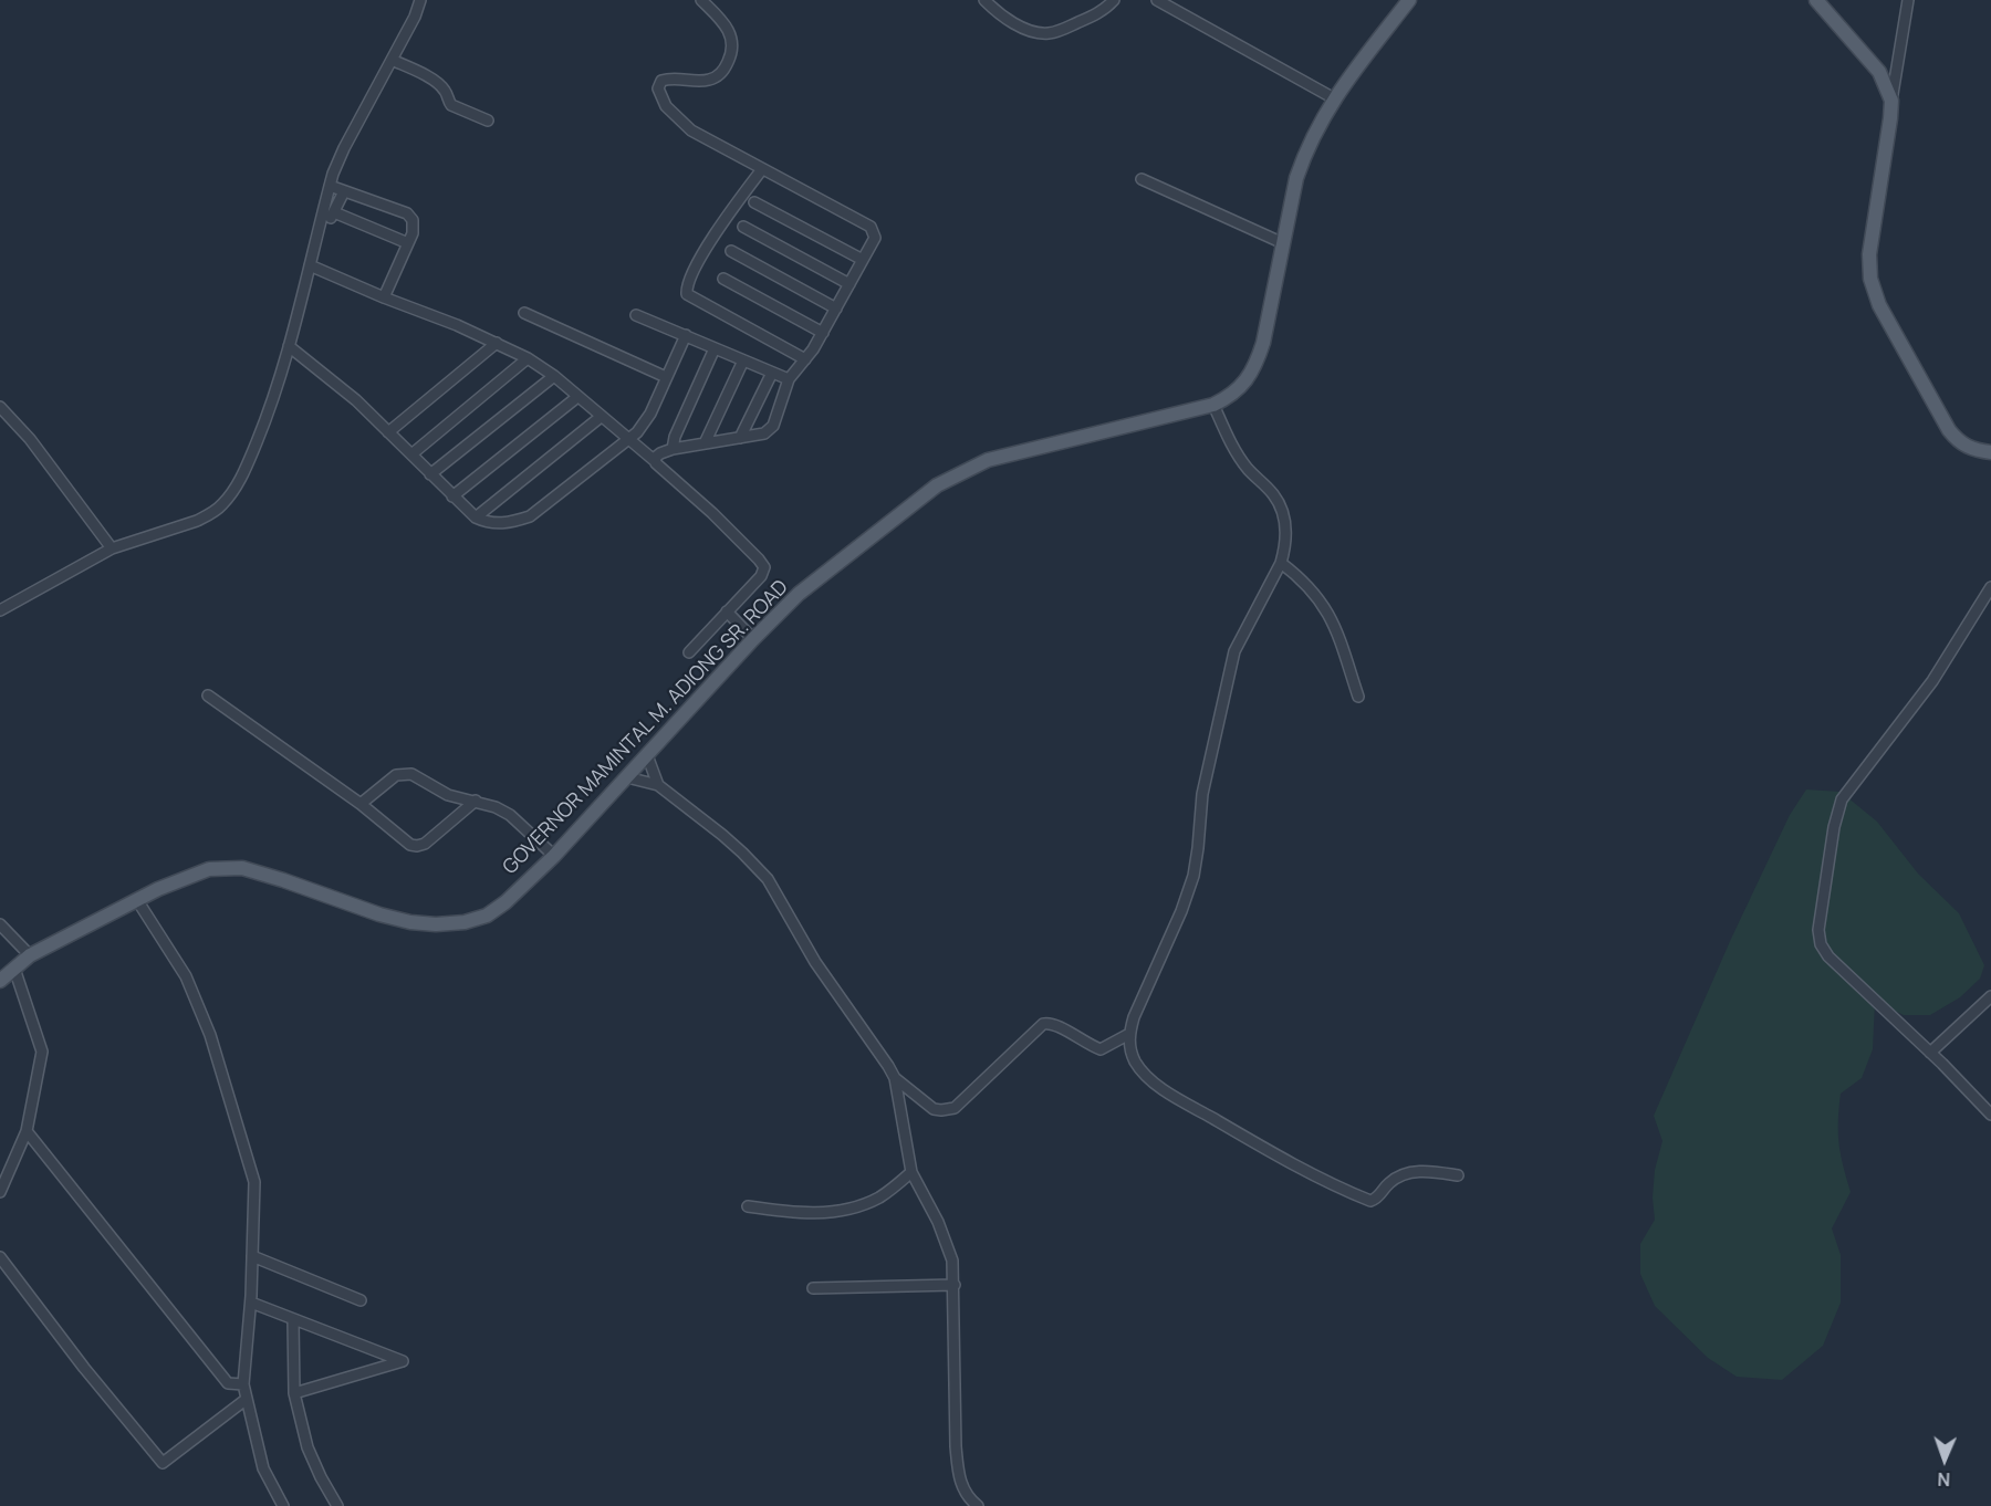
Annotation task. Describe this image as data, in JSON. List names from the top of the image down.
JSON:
{
  "streets": {
    "main road": ["GOVERNOR MAMINTAL M. ADIONG SR. ROAD"]
  },
  "north": "bottom"
}
